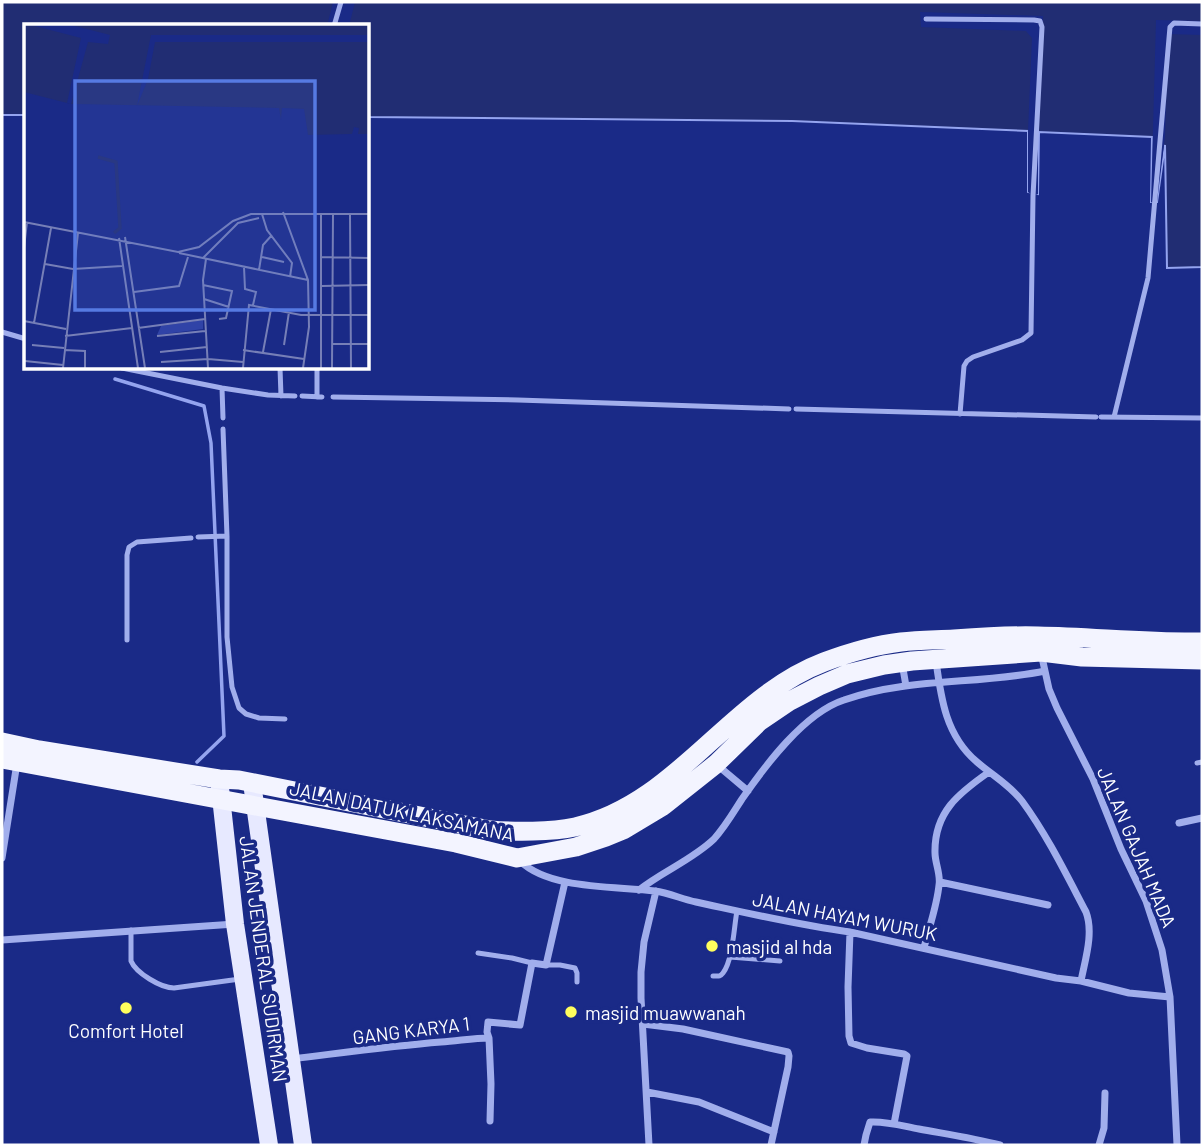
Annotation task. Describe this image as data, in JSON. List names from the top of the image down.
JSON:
{
  "streets": {
    "highway": ["JALAN DATUK LAKSAMANA"],
    "main road": ["JALAN JENDERAL SUDIRMAN"],
    "street": ["JALAN GAJAH MADA", "JALAN HAYAM WURUK", "GANG KARYA 1"]
  },
  "crossings": [
    ["JALAN DATUK LAKSAMANA", "JALAN GAJAH MADA"],
    ["JALAN DATUK LAKSAMANA", "JALAN HAYAM WURUK"],
    ["JALAN DATUK LAKSAMANA", "JALAN JENDERAL SUDIRMAN"],
    ["JALAN GAJAH MADA", "JALAN HAYAM WURUK"],
    ["JALAN JENDERAL SUDIRMAN", "GANG KARYA 1"]
  ],
  "places": ["masjid al hda", "Comfort Hotel", "masjid muawwanah"]
}
